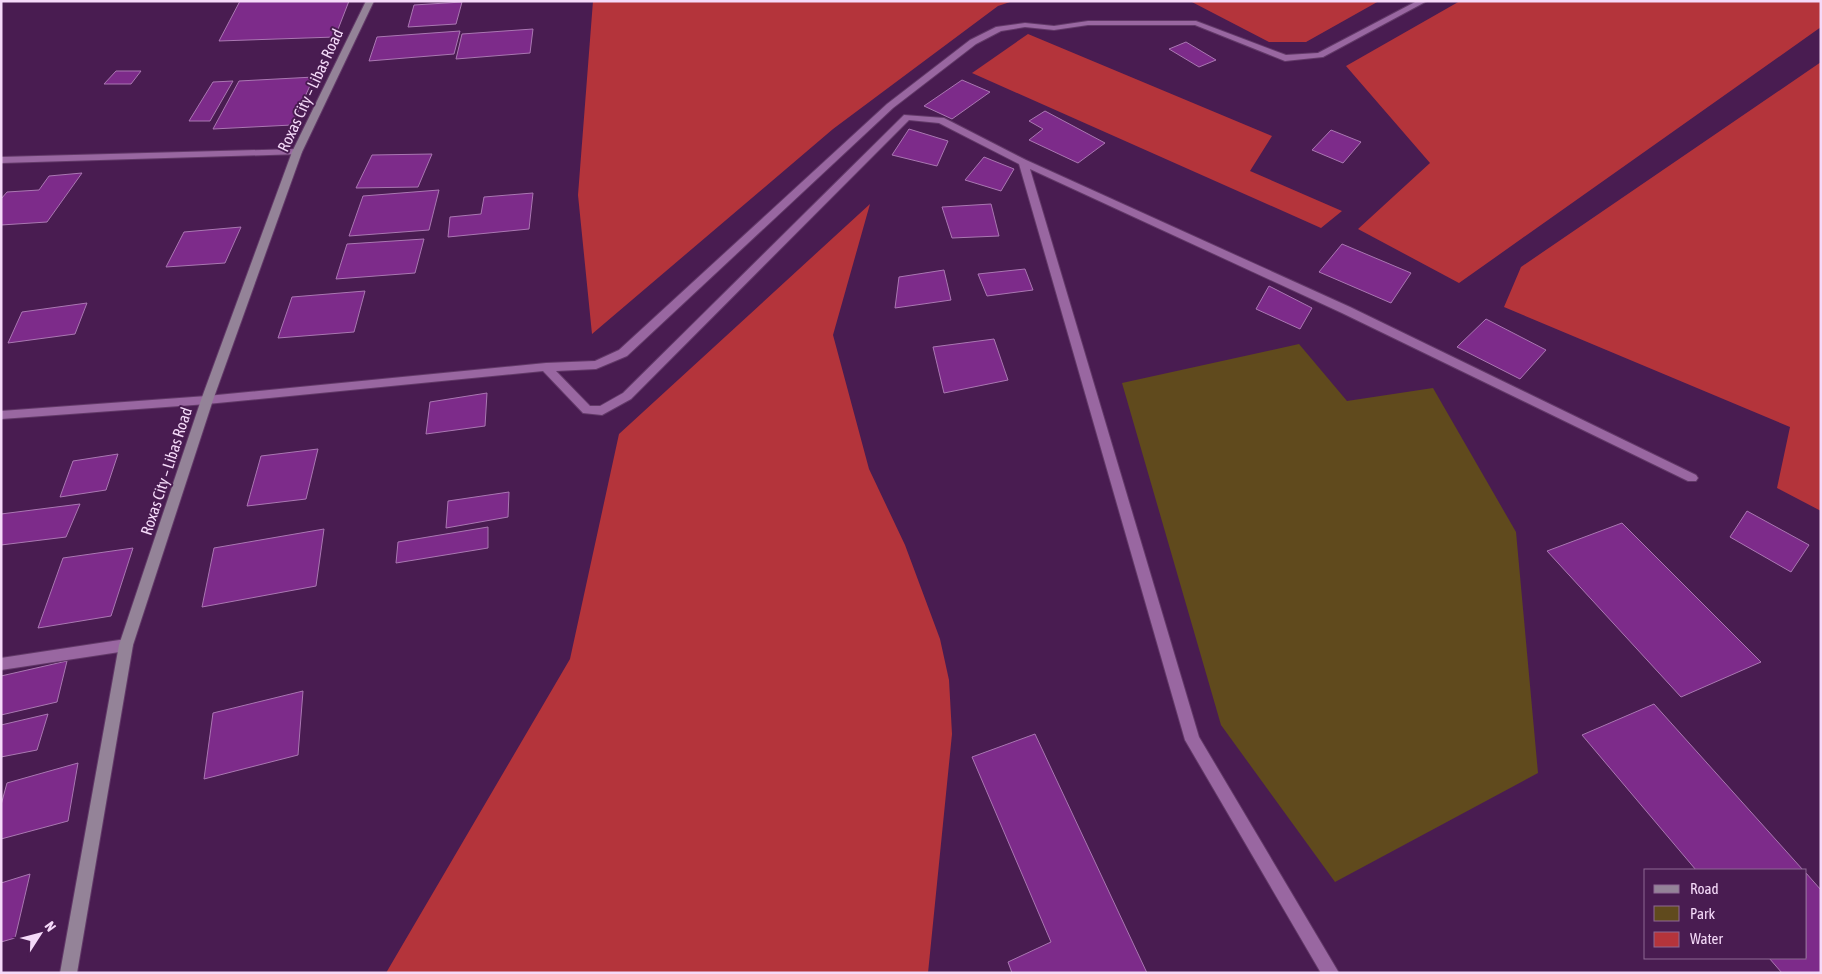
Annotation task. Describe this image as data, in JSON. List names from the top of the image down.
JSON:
{
  "streets": {
    "main road": ["Roxas City – Libas Road"]
  },
  "legend": ["Road", "Park", "Water"],
  "north": "top right"
}
